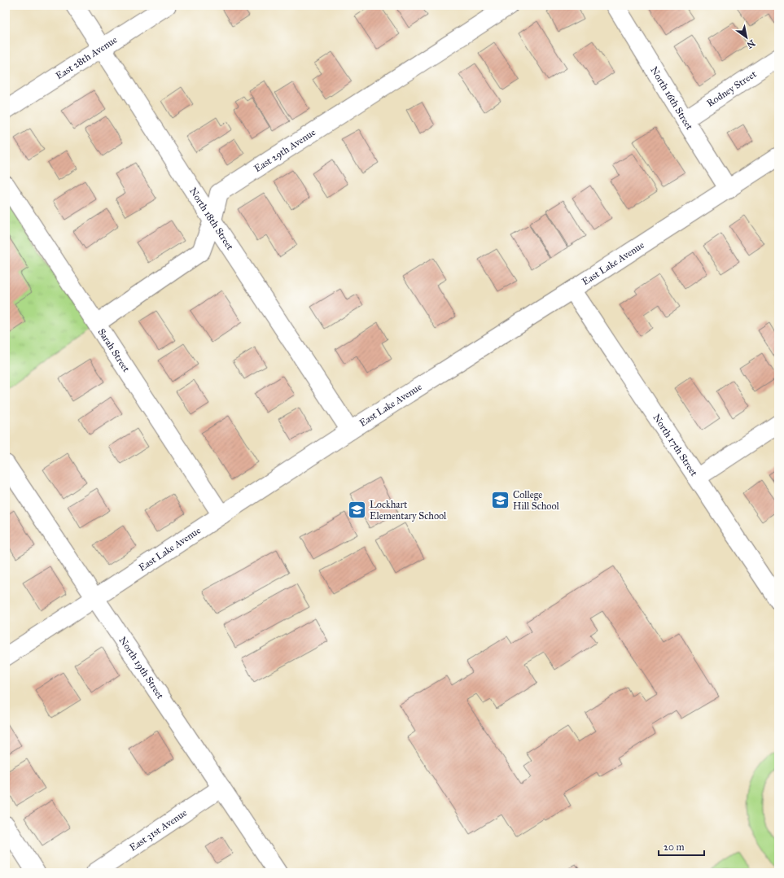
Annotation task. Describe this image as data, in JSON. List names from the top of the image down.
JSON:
{
  "streets": {
    "street": [
      "East 28th Avenue",
      "Rodney Street",
      "North 16th Street",
      "East 29th Avenue",
      "North 18th Street",
      "East Lake Avenue",
      "Sarah Street",
      "North 17th Street",
      "North 19th Street",
      "East 31st Avenue"
    ]
  },
  "crossings": [
    ["East 28th Avenue", "North 18th Street"],
    ["Rodney Street", "North 16th Street"],
    ["North 16th Street", "East Lake Avenue"],
    ["East 29th Avenue", "North 18th Street"],
    ["East 29th Avenue", "Sarah Street"],
    ["North 18th Street", "East Lake Avenue"],
    ["East Lake Avenue", "Sarah Street"],
    ["East Lake Avenue", "North 17th Street"],
    ["East Lake Avenue", "North 19th Street"],
    ["North 19th Street", "East 31st Avenue"]
  ],
  "places": {
    "school or university": ["College Hill School", "Lockhart Elementary School"]
  },
  "scale_bar": "20 m",
  "north": "bottom right"
}
